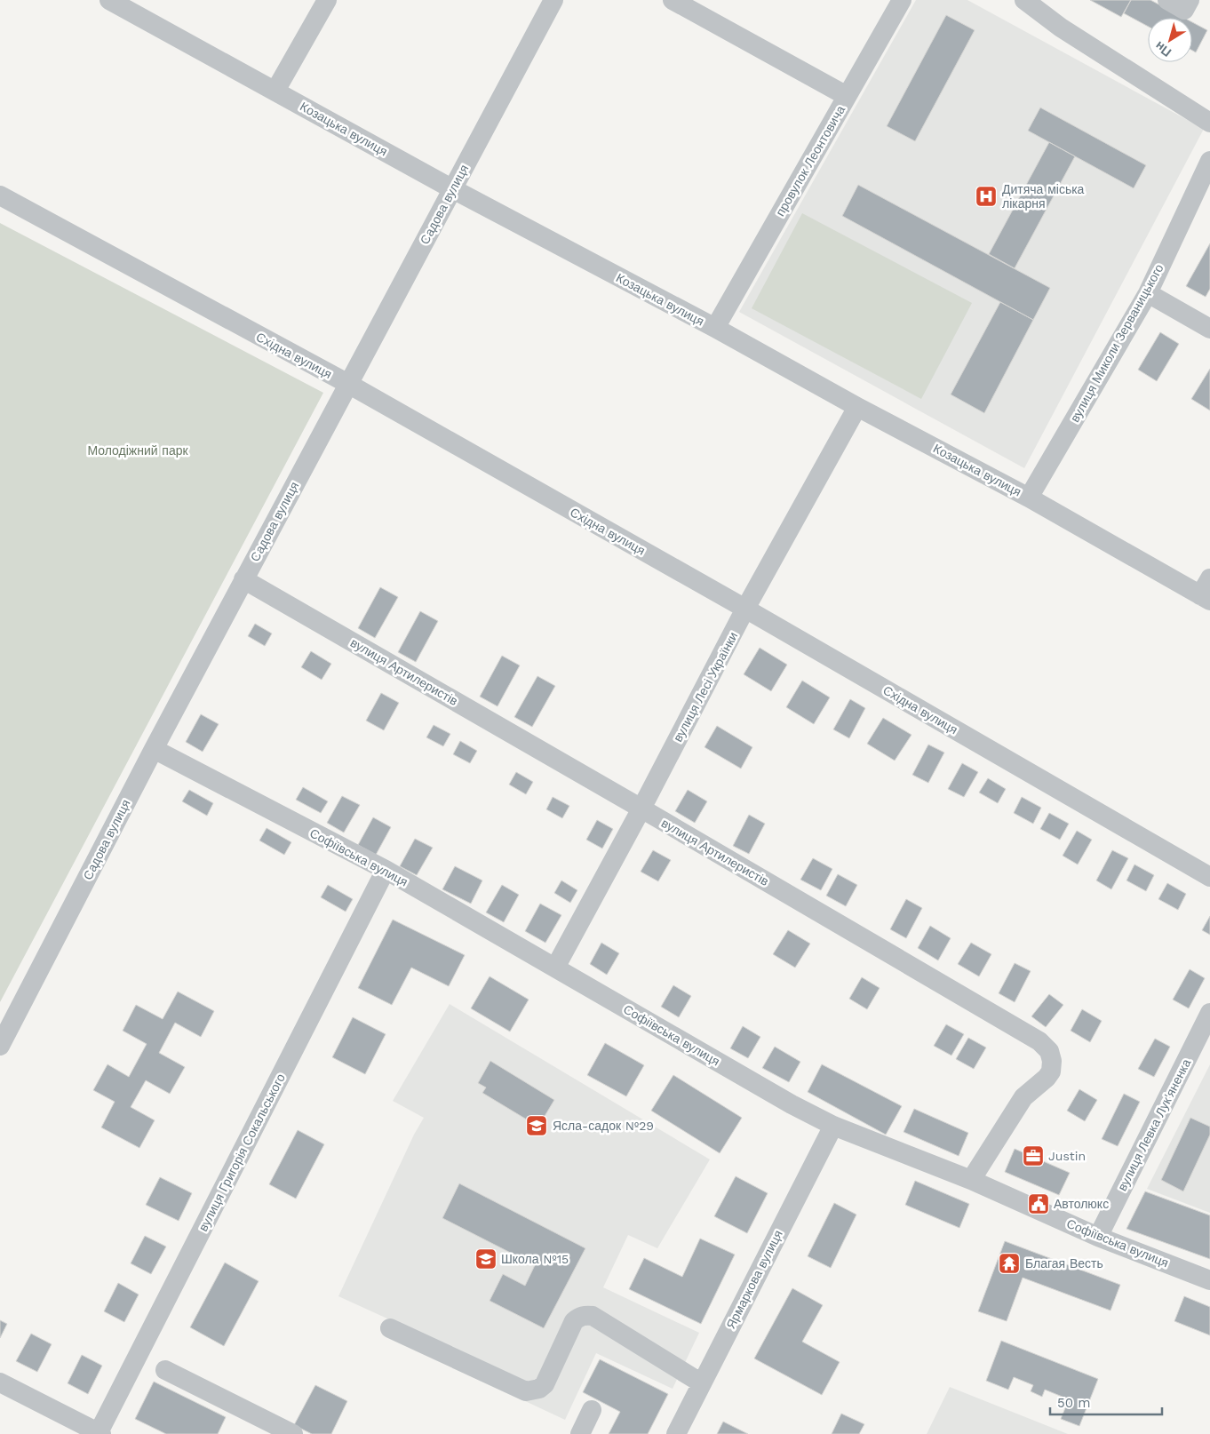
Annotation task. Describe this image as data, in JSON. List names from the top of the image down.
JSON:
{
  "streets": {
    "street": [
      "Козацька вулиця",
      "провулок Леонтовича",
      "Садова вулиця",
      "вулиця Миколи Зерваницького",
      "Східна вулиця",
      "вулиця Артилеристів",
      "вулиця Лесі Українки",
      "Софіївська вулиця",
      "вулиця Левка Лук'яненка",
      "вулиця Григорія Сокальського",
      "Ярмаркова вулиця"
    ]
  },
  "crossings": [
    ["Козацька вулиця", "провулок Леонтовича"],
    ["Козацька вулиця", "Садова вулиця"],
    ["Козацька вулиця", "вулиця Миколи Зерваницького"],
    ["Козацька вулиця", "вулиця Лесі Українки"],
    ["Садова вулиця", "Східна вулиця"],
    ["Садова вулиця", "вулиця Артилеристів"],
    ["Садова вулиця", "Софіївська вулиця"],
    ["Східна вулиця", "вулиця Лесі Українки"],
    ["вулиця Артилеристів", "вулиця Лесі Українки"],
    ["вулиця Артилеристів", "Софіївська вулиця"],
    ["вулиця Лесі Українки", "Софіївська вулиця"],
    ["Софіївська вулиця", "вулиця Левка Лук'яненка"],
    ["Софіївська вулиця", "вулиця Григорія Сокальського"],
    ["Софіївська вулиця", "Ярмаркова вулиця"]
  ],
  "parks": ["Молодіжний парк"],
  "places": {
    "hospital": ["Дитяча міська лікарня"],
    "school or university": ["Ясла-садок №29", "Школа №15"],
    "office": ["Justin"],
    "public building": ["Автолюкс"],
    "temple": ["Благая Весть"]
  },
  "scale_bar": "50 m",
  "north": "bottom left"
}
